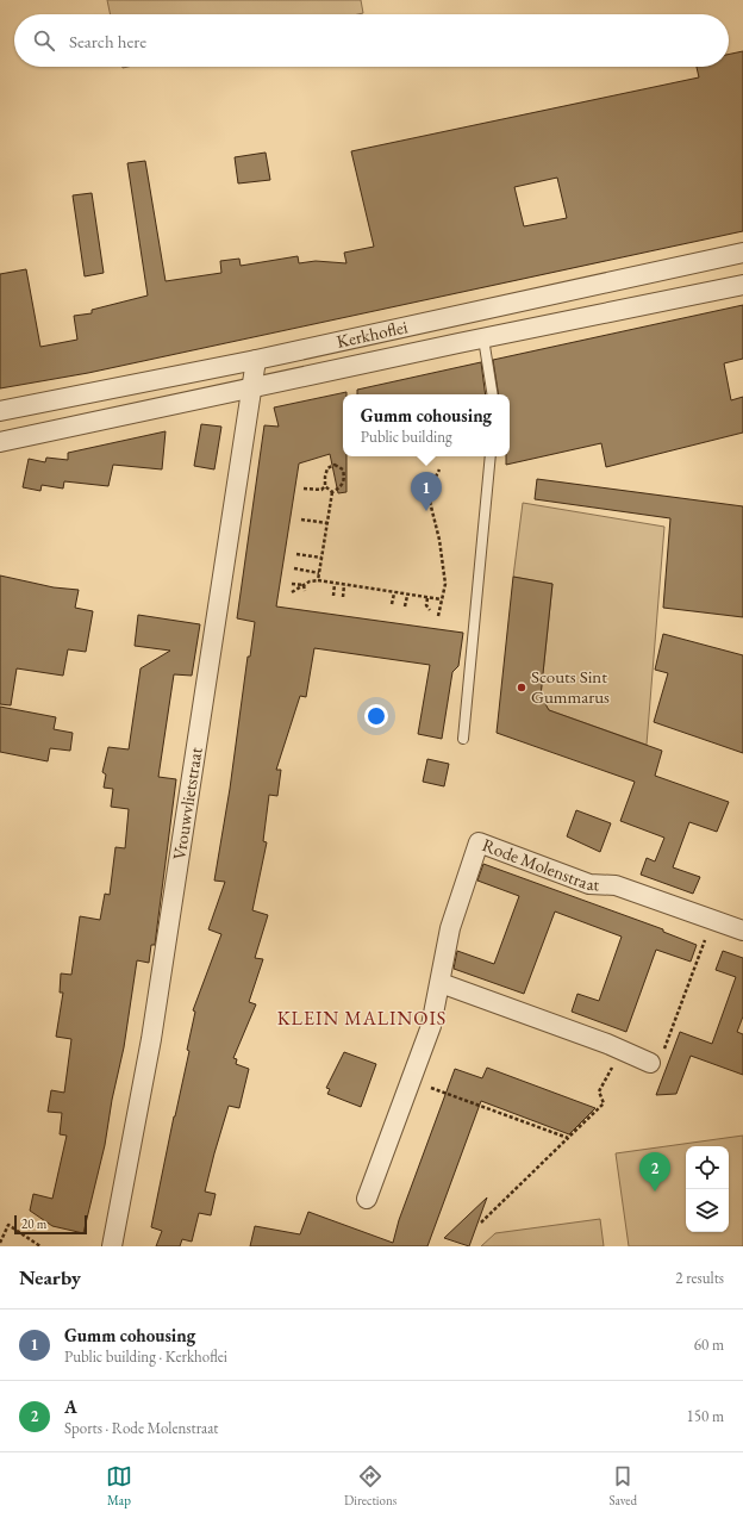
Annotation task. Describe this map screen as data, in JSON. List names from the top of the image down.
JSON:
{
  "streets": {
    "street": ["Kerkhoflei", "Vrouwvlietstraat", "Rode Molenstraat"]
  },
  "crossings": [
    ["Kerkhoflei", "Vrouwvlietstraat"]
  ],
  "districts": ["KLEIN MALINOIS"],
  "places": ["Scouts Sint Gummarus"],
  "scale_bar": "20 m",
  "page": {
    "search": "Search here",
    "popup": ["Gumm cohousing", "Public building"],
    "pins": ["1", "2"],
    "scale": "20 m",
    "heading": ["Nearby", "2 results"],
    "list": [
      {
        "mark": "1",
        "name": "Gumm cohousing",
        "note": "Public building · Kerkhoflei",
        "value": "60 m"
      },
      {
        "mark": "2",
        "name": "A",
        "note": "Sports · Rode Molenstraat",
        "value": "150 m"
      }
    ],
    "nav": ["Map", "Directions", "Saved"]
  }
}
